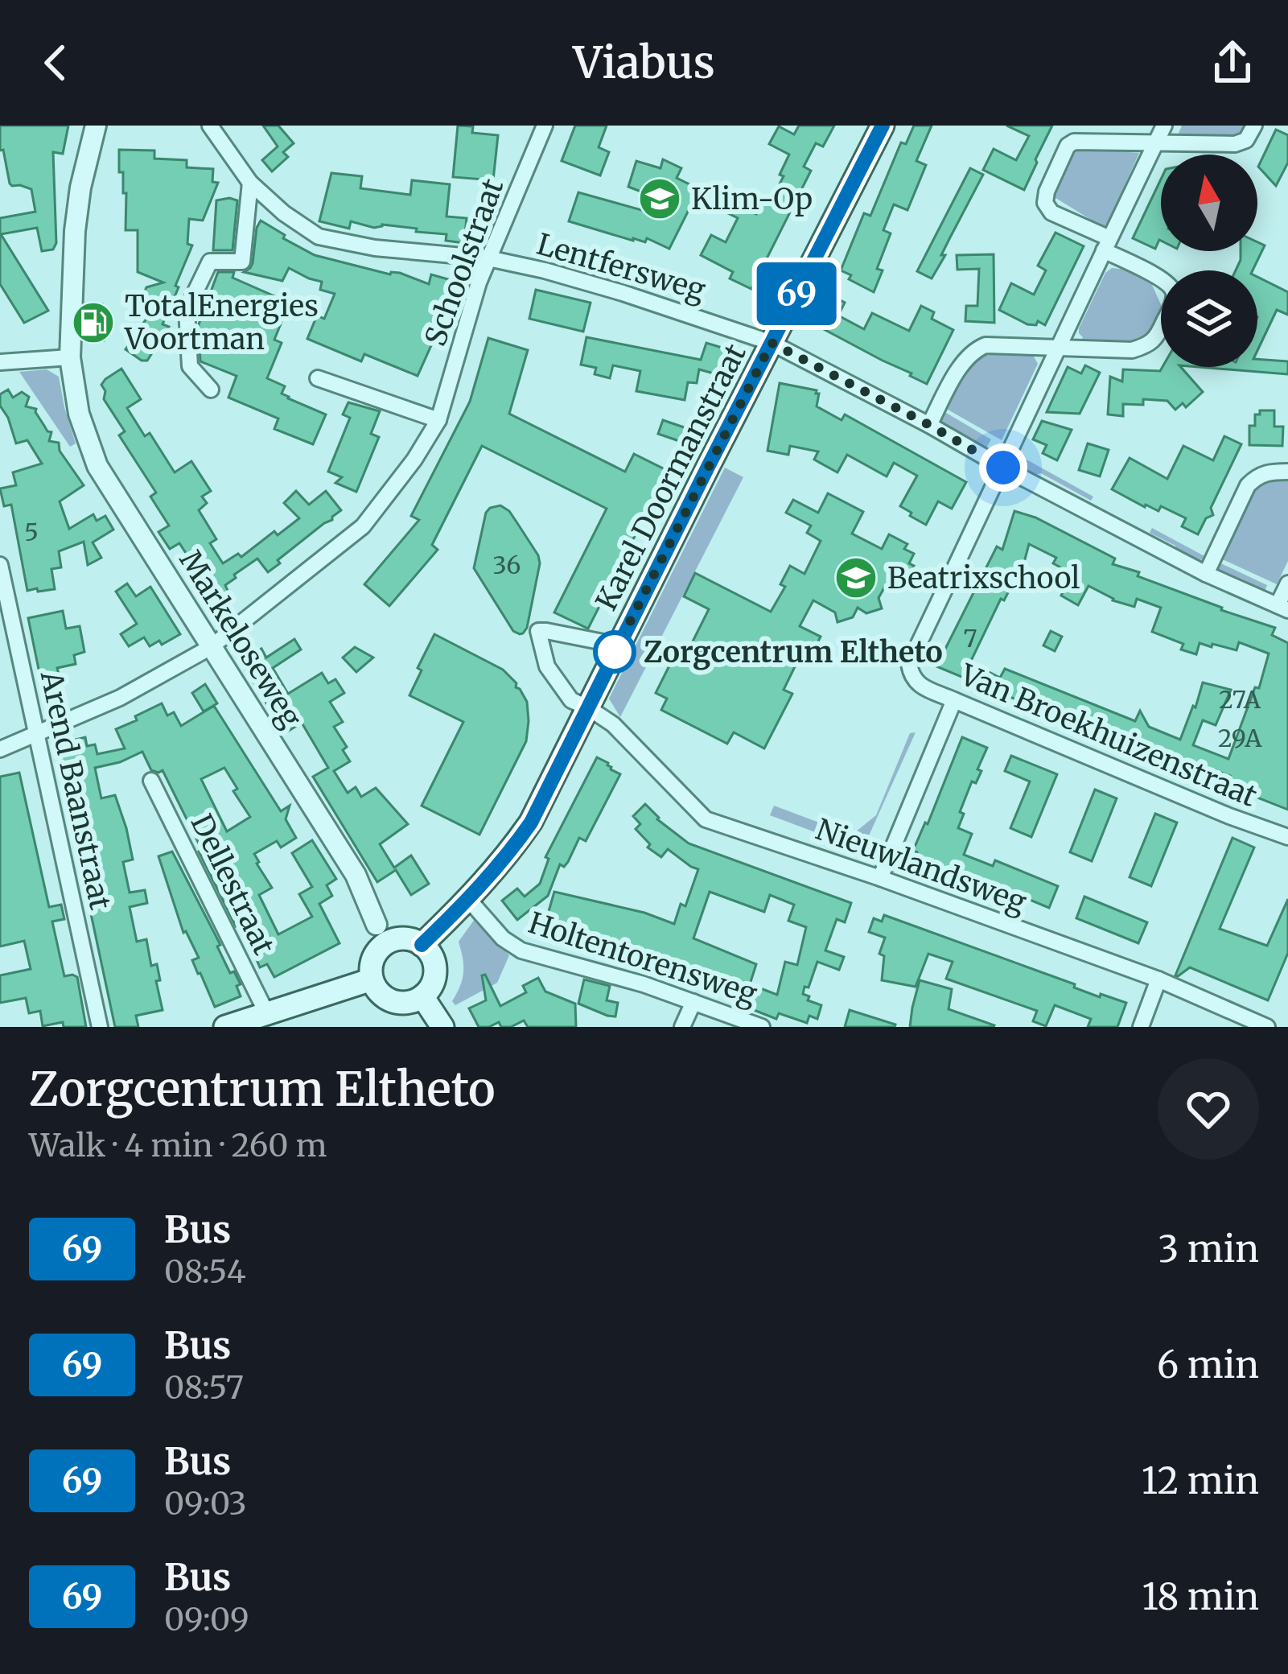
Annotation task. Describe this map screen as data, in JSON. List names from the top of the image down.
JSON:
{
  "streets": {
    "main road": ["Karel Doormanstraat"],
    "street": [
      "Schoolstraat",
      "Lentfersweg",
      "Markeloseweg",
      "Van Broekhuizenstraat",
      "Arend Baanstraat",
      "Nieuwlandsweg",
      "Dellestraat",
      "Holtentorensweg"
    ]
  },
  "crossings": [
    ["Schoolstraat", "Lentfersweg"],
    ["Schoolstraat", "Markeloseweg"],
    ["Schoolstraat", "Arend Baanstraat"],
    ["Lentfersweg", "Karel Doormanstraat"],
    ["Lentfersweg", "Van Broekhuizenstraat"],
    ["Karel Doormanstraat", "Markeloseweg"],
    ["Karel Doormanstraat", "Nieuwlandsweg"],
    ["Karel Doormanstraat", "Holtentorensweg"]
  ],
  "places": {
    "school or university": ["Klim-Op", "Beatrixschool"],
    "fuel station": ["TotalEnergies Voortman"],
    "other": ["Zorgcentrum Eltheto"]
  },
  "lines": ["bus line 69"],
  "house_numbers": [
    "5",
    "36",
    "7",
    "27A",
    "29A"
  ],
  "north": "top",
  "page": {
    "header": "Viabus",
    "on_map": "69",
    "heading": ["Zorgcentrum Eltheto", "Walk · 4 min · 260 m"],
    "list": [
      {
        "mark": "69",
        "name": "Bus",
        "note": "08:54",
        "value": "3 min"
      },
      {
        "mark": "69",
        "name": "Bus",
        "note": "08:57",
        "value": "6 min"
      },
      {
        "mark": "69",
        "name": "Bus",
        "note": "09:03",
        "value": "12 min"
      },
      {
        "mark": "69",
        "name": "Bus",
        "note": "09:09",
        "value": "18 min"
      }
    ]
  }
}
